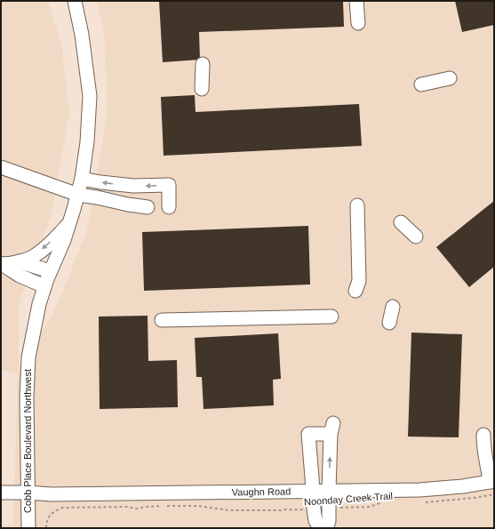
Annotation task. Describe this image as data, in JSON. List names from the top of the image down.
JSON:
{
  "streets": {
    "street": ["Cobb Place Boulevard Northwest", "Vaughn Road"],
    "path": ["Noonday Creek Trail"]
  },
  "crossings": [
    ["Cobb Place Boulevard Northwest", "Vaughn Road"]
  ]
}
